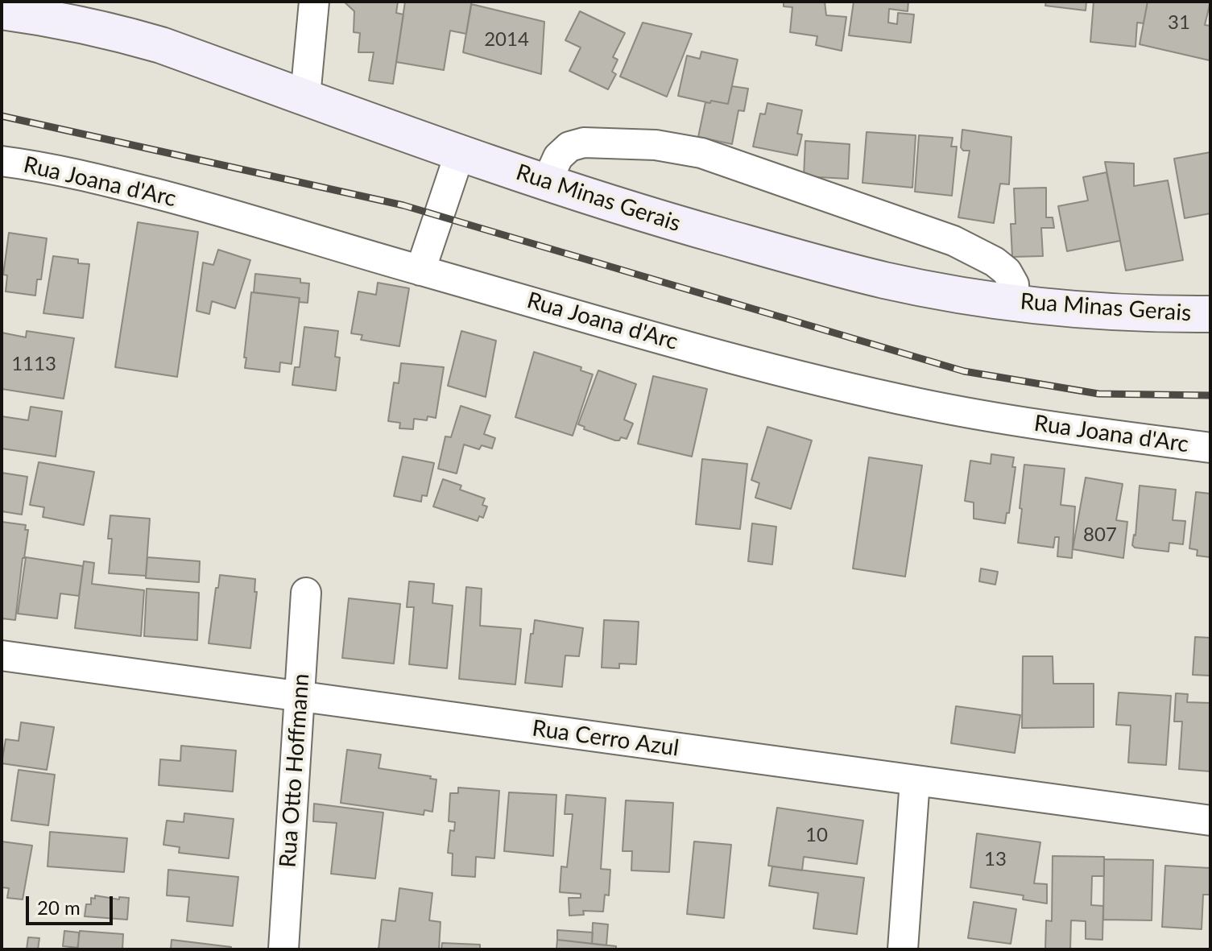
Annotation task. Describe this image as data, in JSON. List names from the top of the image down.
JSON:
{
  "streets": {
    "main road": ["Rua Minas Gerais"],
    "street": ["Rua Joana d'Arc", "Rua Cerro Azul", "Rua Otto Hoffmann"]
  },
  "crossings": [
    ["Rua Cerro Azul", "Rua Otto Hoffmann"]
  ],
  "house_numbers": [
    "31",
    "2014",
    "1113",
    "807",
    "10",
    "13"
  ],
  "scale_bar": "20 m"
}
